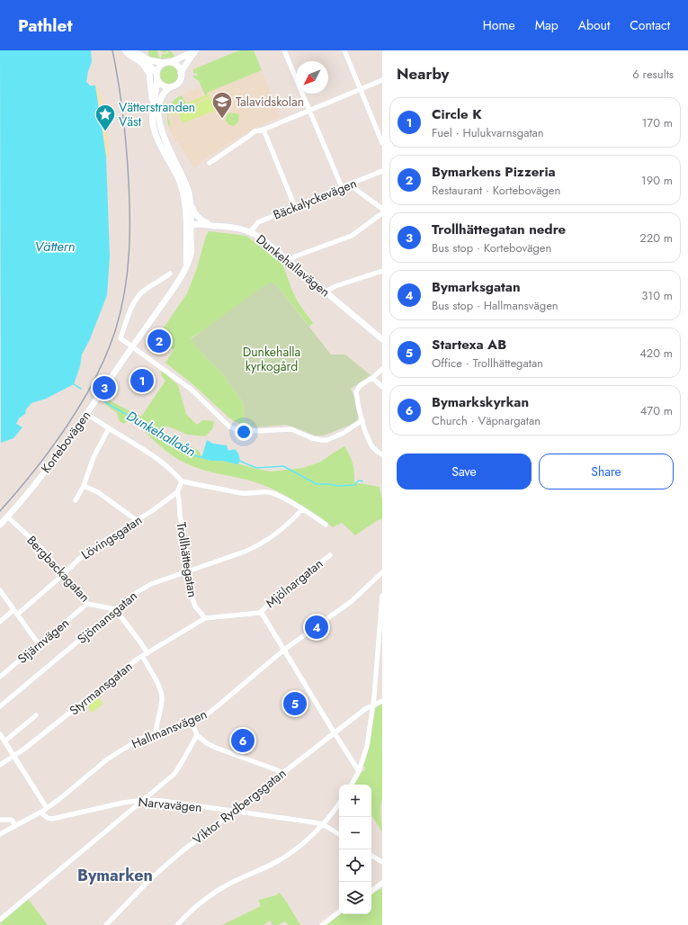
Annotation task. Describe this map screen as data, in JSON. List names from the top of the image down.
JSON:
{
  "streets": {
    "street": [
      "Bäckalyckevägen",
      "Dunkehallavägen",
      "Kortebovägen",
      "Lövingsgatan",
      "Trollhättegatan",
      "Bergbackagatan",
      "Mjölnargatan",
      "Sjömansgatan",
      "Stjärnvägen",
      "Styrmansgatan",
      "Hallmansvägen",
      "Narvavägen",
      "Viktor Rydbergsgatan"
    ]
  },
  "crossings": [
    ["Bäckalyckevägen", "Dunkehallavägen"],
    ["Dunkehallavägen", "Kortebovägen"],
    ["Kortebovägen", "Bergbackagatan"],
    ["Lövingsgatan", "Trollhättegatan"],
    ["Lövingsgatan", "Bergbackagatan"],
    ["Trollhättegatan", "Sjömansgatan"],
    ["Trollhättegatan", "Styrmansgatan"],
    ["Bergbackagatan", "Sjömansgatan"],
    ["Bergbackagatan", "Stjärnvägen"],
    ["Hallmansvägen", "Narvavägen"],
    ["Narvavägen", "Viktor Rydbergsgatan"]
  ],
  "districts": ["Bymarken"],
  "water": ["Vättern", "Dunkehallaån"],
  "parks": ["Dunkehalla kyrkogård"],
  "places": {
    "school or university": ["Talavidskolan"],
    "place": ["Vätterstranden Väst"]
  },
  "north": "bottom left",
  "page": {
    "header": "Pathlet",
    "nav": [
      "Home",
      "Map",
      "About",
      "Contact"
    ],
    "heading": ["Nearby", "6 results"],
    "list": [
      {
        "mark": "1",
        "name": "Circle K",
        "note": "Fuel · Hulukvarnsgatan",
        "value": "170 m"
      },
      {
        "mark": "2",
        "name": "Bymarkens Pizzeria",
        "note": "Restaurant · Kortebovägen",
        "value": "190 m"
      },
      {
        "mark": "3",
        "name": "Trollhättegatan nedre",
        "note": "Bus stop · Kortebovägen",
        "value": "220 m"
      },
      {
        "mark": "4",
        "name": "Bymarksgatan",
        "note": "Bus stop · Hallmansvägen",
        "value": "310 m"
      },
      {
        "mark": "5",
        "name": "Startexa AB",
        "note": "Office · Trollhättegatan",
        "value": "420 m"
      },
      {
        "mark": "6",
        "name": "Bymarkskyrkan",
        "note": "Church · Väpnargatan",
        "value": "470 m"
      }
    ],
    "pins": [
      "2",
      "1",
      "3",
      "4",
      "5",
      "6"
    ],
    "buttons": ["Save", "Share"],
    "map_buttons": ["+", "−"]
  }
}
